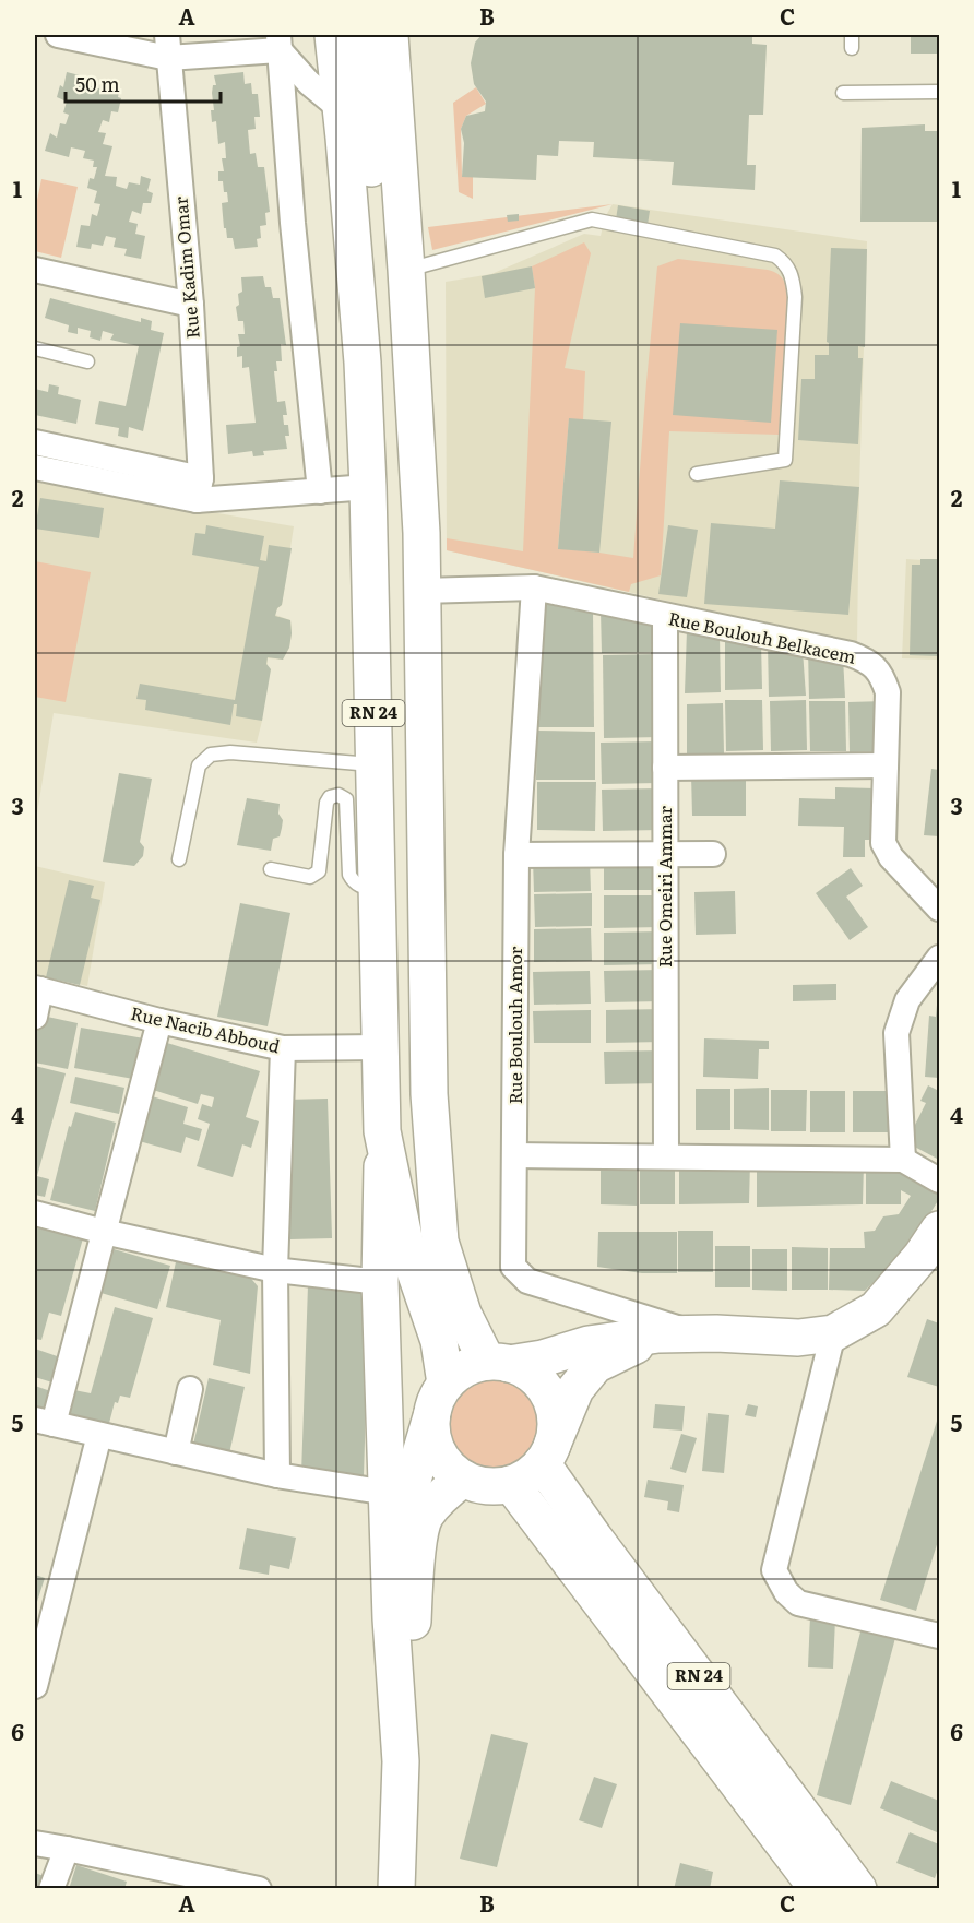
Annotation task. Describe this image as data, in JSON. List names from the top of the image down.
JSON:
{
  "streets": {
    "main road": ["RN 24"],
    "street": [
      "Rue Kadim Omar",
      "Rue Boulouh Belkacem",
      "Rue Omeiri Ammar",
      "Rue Boulouh Amor",
      "Rue Nacib Abboud"
    ]
  },
  "crossings": [
    ["Rue Boulouh Belkacem", "RN 24"],
    ["Rue Boulouh Belkacem", "Rue Omeiri Ammar"],
    ["Rue Boulouh Belkacem", "Rue Boulouh Amor"],
    ["RN 24", "Rue Nacib Abboud"]
  ],
  "scale_bar": "50 m",
  "grid": {
    "columns": ["A", "B", "C"],
    "rows": [
      "1",
      "2",
      "3",
      "4",
      "5",
      "6"
    ]
  }
}
